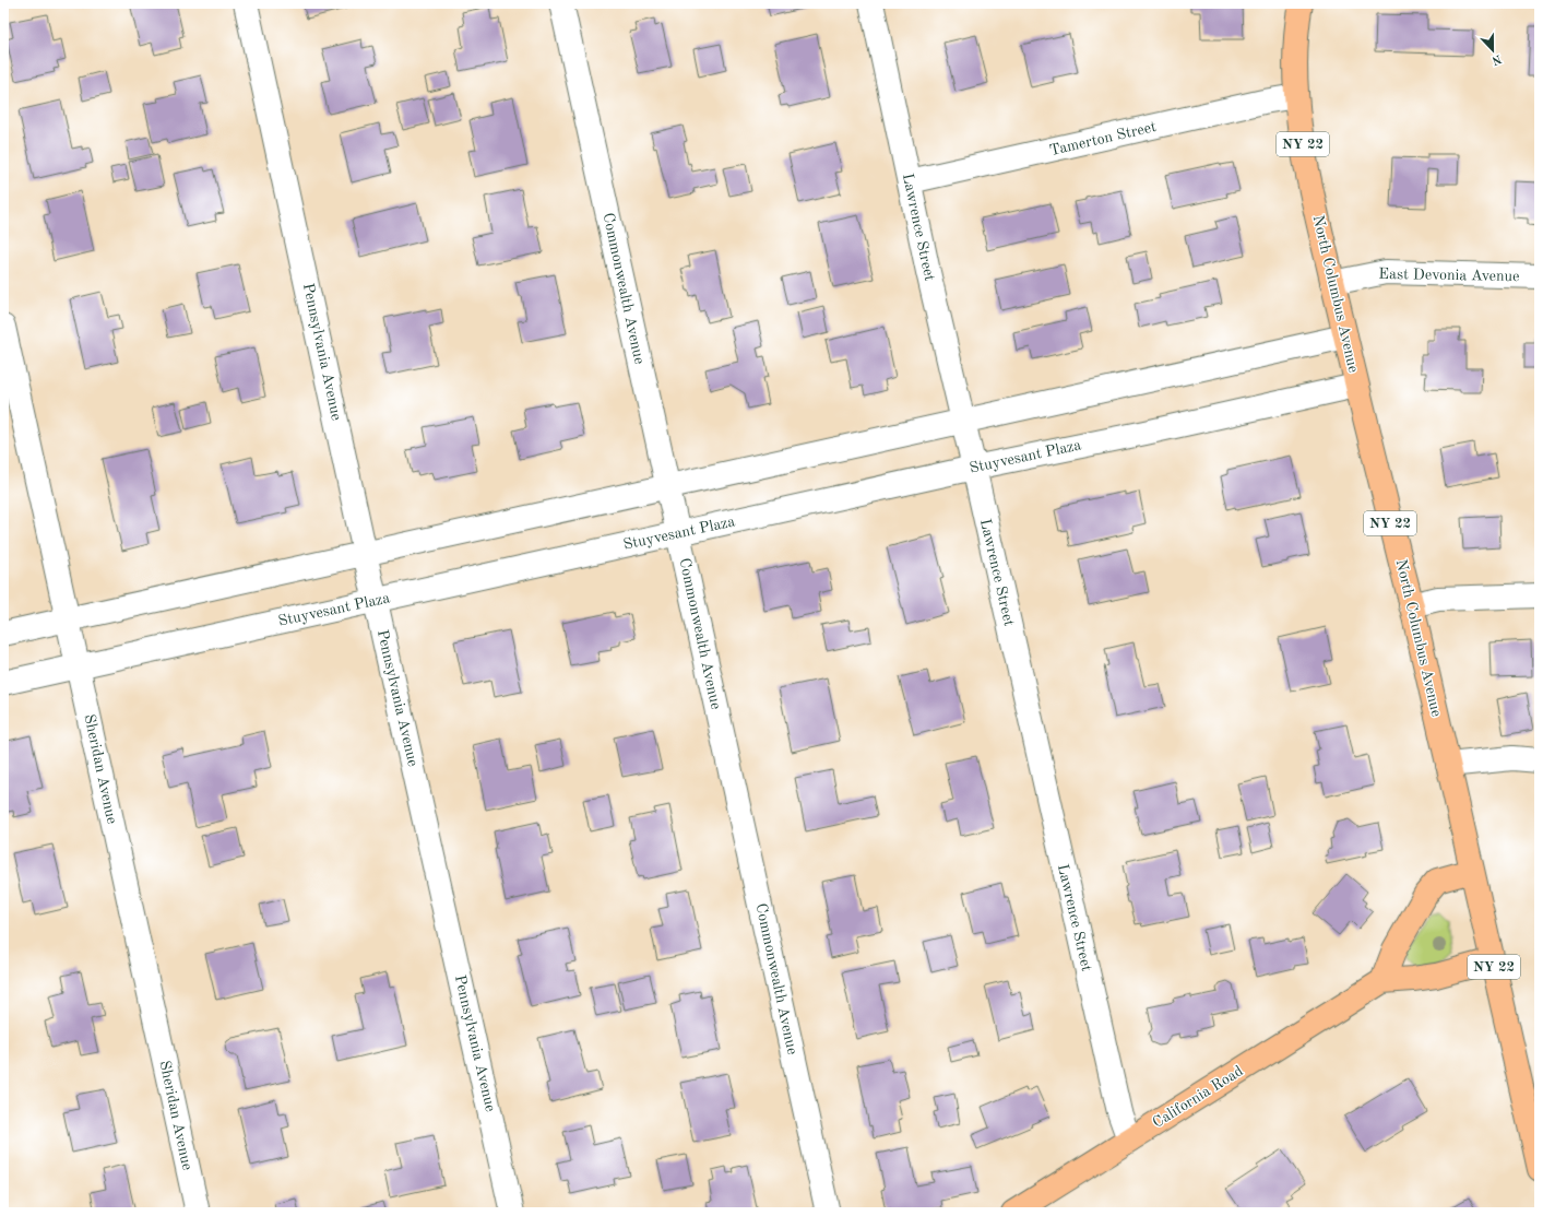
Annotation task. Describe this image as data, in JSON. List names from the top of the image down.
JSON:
{
  "streets": {
    "main road": ["NY 22", "North Columbus Avenue", "California Road"],
    "street": [
      "Tamerton Street",
      "Lawrence Street",
      "East Devonia Avenue",
      "Commonwealth Avenue",
      "Pennsylvania Avenue",
      "Stuyvesant Plaza",
      "Sheridan Avenue"
    ]
  },
  "crossings": [
    ["Tamerton Street", "Lawrence Street"],
    ["Tamerton Street", "North Columbus Avenue"],
    ["Lawrence Street", "Stuyvesant Plaza"],
    ["Lawrence Street", "California Road"],
    ["East Devonia Avenue", "North Columbus Avenue"],
    ["Commonwealth Avenue", "Stuyvesant Plaza"],
    ["North Columbus Avenue", "Stuyvesant Plaza"],
    ["North Columbus Avenue", "California Road"],
    ["Pennsylvania Avenue", "Stuyvesant Plaza"],
    ["Stuyvesant Plaza", "Sheridan Avenue"]
  ],
  "north": "bottom"
}
